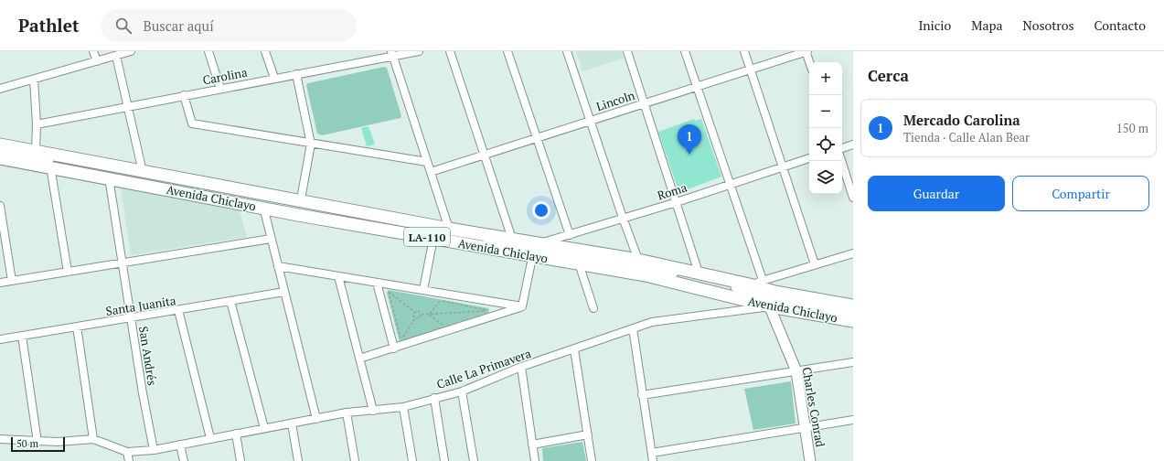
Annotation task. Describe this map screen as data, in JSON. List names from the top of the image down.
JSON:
{
  "streets": {
    "main road": ["Avenida Chiclayo", "LA-110"],
    "street": [
      "Carolina",
      "Lincoln",
      "Roma",
      "Santa Juanita",
      "San Andrés",
      "Calle La Primavera",
      "Charles Conrad"
    ]
  },
  "crossings": [
    ["Roma", "Avenida Chiclayo"],
    ["Avenida Chiclayo", "San Andrés"],
    ["Avenida Chiclayo", "Calle La Primavera"],
    ["Avenida Chiclayo", "Charles Conrad"],
    ["Santa Juanita", "San Andrés"],
    ["San Andrés", "Calle La Primavera"],
    ["Calle La Primavera", "Charles Conrad"]
  ],
  "scale_bar": "50 m",
  "page": {
    "header": "Pathlet",
    "search": "Buscar aquí",
    "nav": [
      "Inicio",
      "Mapa",
      "Nosotros",
      "Contacto"
    ],
    "heading": "Cerca",
    "map_buttons": ["+", "−"],
    "list": [
      {
        "mark": "1",
        "name": "Mercado Carolina",
        "note": "Tienda · Calle Alan Bear",
        "value": "150 m"
      }
    ],
    "pins": "1",
    "buttons": ["Guardar", "Compartir"],
    "scale": "50 m"
  }
}
